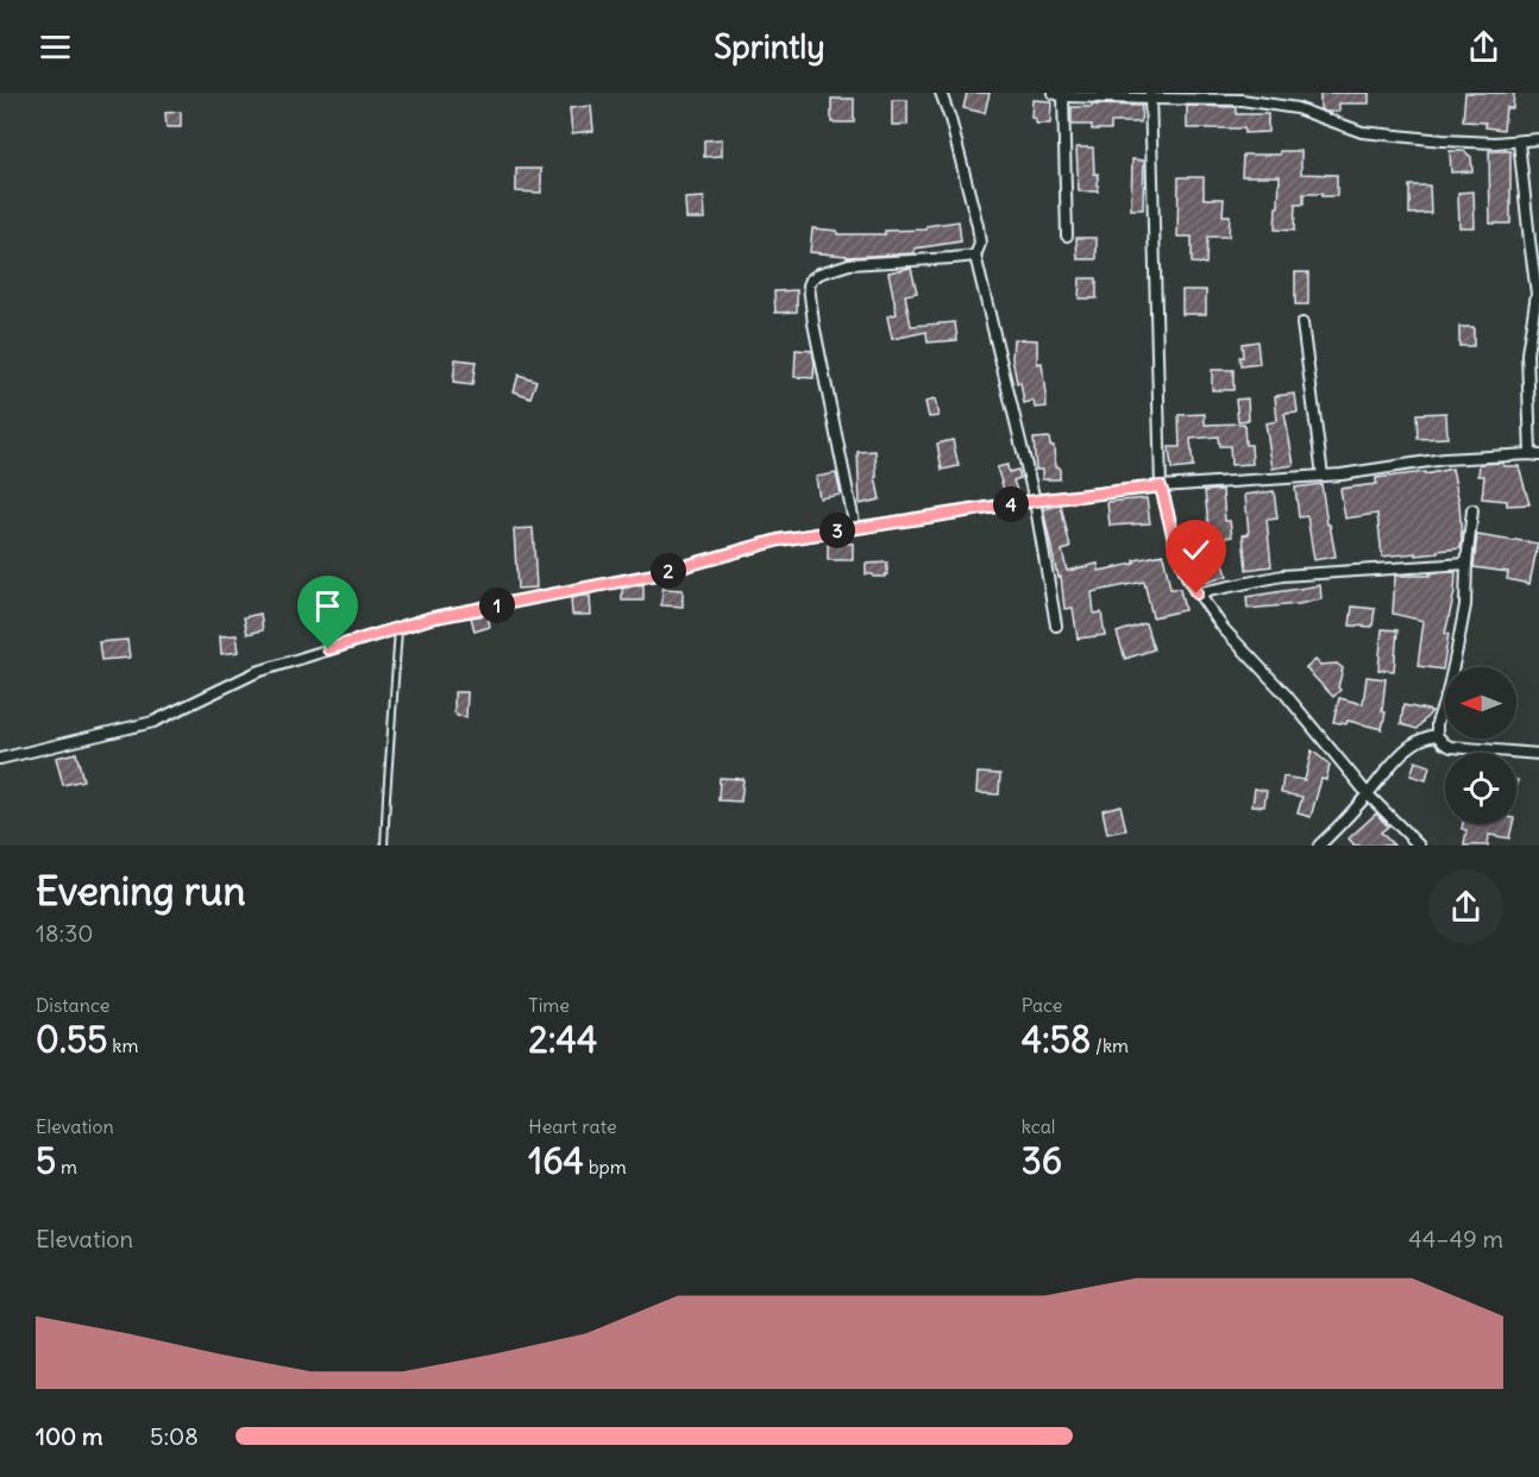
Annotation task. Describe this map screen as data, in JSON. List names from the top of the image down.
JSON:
{
  "north": "left",
  "page": {
    "header": "Sprintly",
    "pins": [
      "4",
      "3",
      "2",
      "1"
    ],
    "heading": ["Evening run", "18:30"],
    "stats": [
      ["Distance", "0.55 km"],
      ["Time", "2:44"],
      ["Pace", "4:58 /km"],
      ["Elevation", "5 m"],
      ["Heart rate", "164 bpm"],
      ["kcal", "36"]
    ],
    "chart": ["Elevation", "44–49 m"],
    "list": [
      {
        "name": "100 m",
        "note": "5:08"
      }
    ]
  }
}
